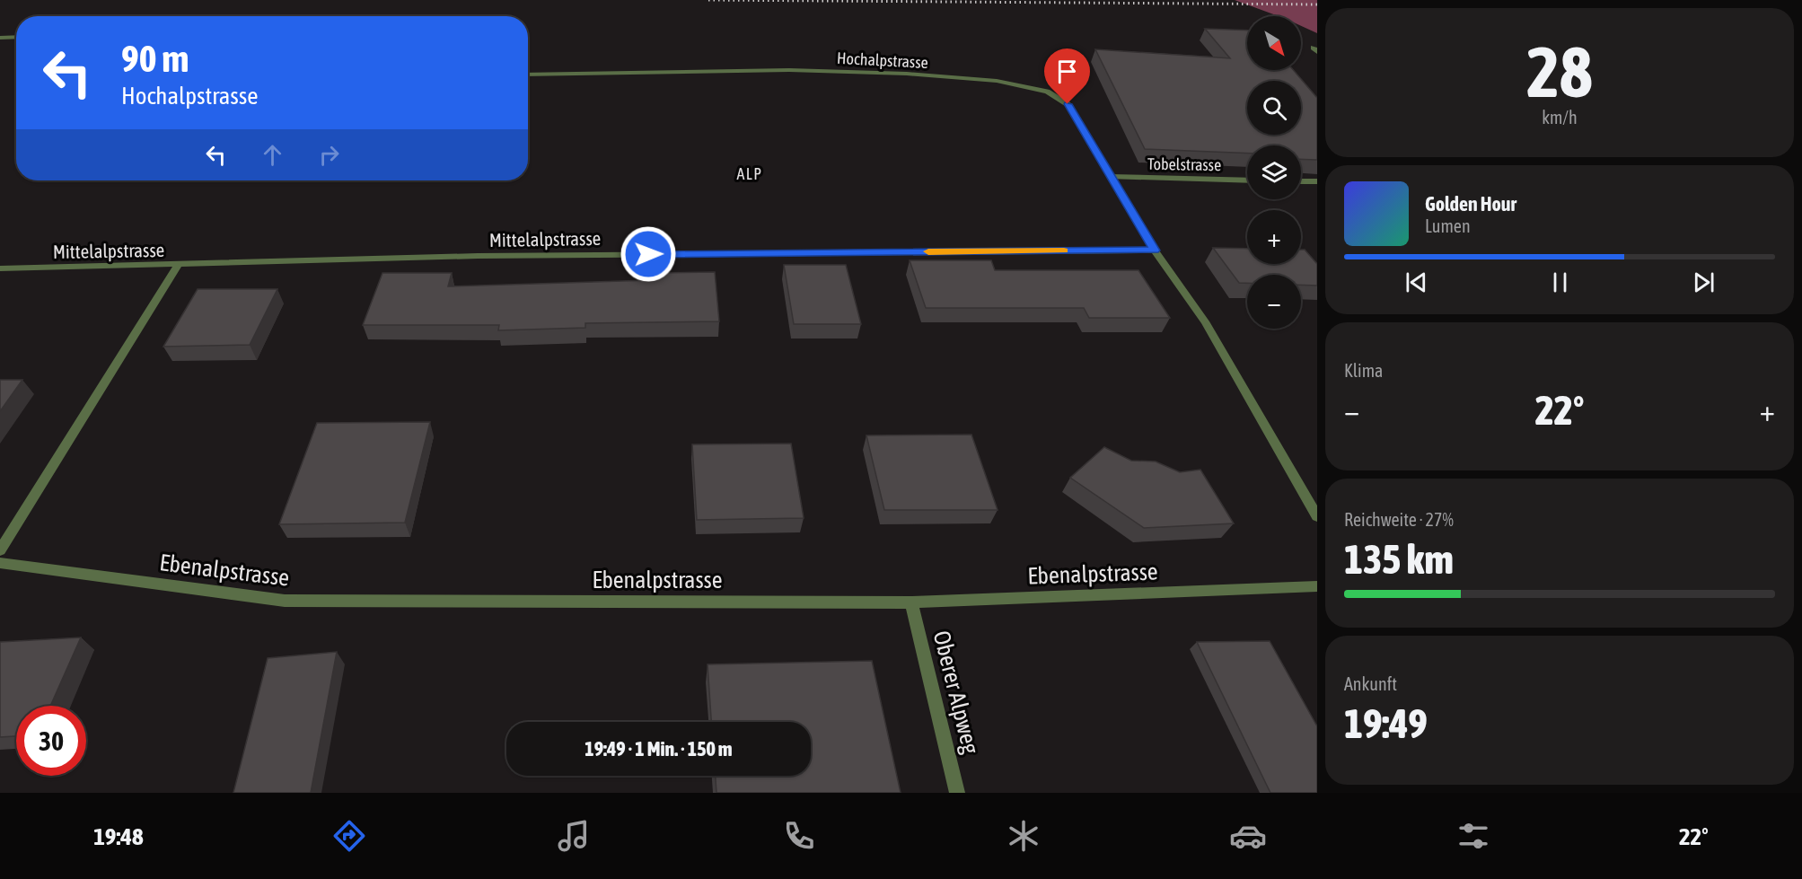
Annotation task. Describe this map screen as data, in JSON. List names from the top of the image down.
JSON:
{
  "streets": {
    "street": [
      "Hochalpstrasse",
      "Tobelstrasse",
      "Mittelalpstrasse",
      "Ebenalpstrasse",
      "Oberer Alpweg"
    ]
  },
  "crossings": [
    ["Hochalpstrasse", "Tobelstrasse"],
    ["Hochalpstrasse", "Mittelalpstrasse"],
    ["Ebenalpstrasse", "Oberer Alpweg"]
  ],
  "districts": ["ALP"],
  "north": "bottom right",
  "page": {
    "tile": [
      ["28", "km/h"],
      "Klima",
      ["Reichweite · 27%", "135 km"],
      ["Ankunft", "19:49"]
    ],
    "map_buttons": ["+", "−"],
    "turn": ["90 m", "Hochalpstrasse"],
    "song": ["Golden Hour", "Lumen"],
    "heat": ["−", "22°", "+"],
    "limit": "30",
    "trip": "19:49 · 1 Min. · 150 m",
    "tabs": ["19:48", "22°"]
  }
}
